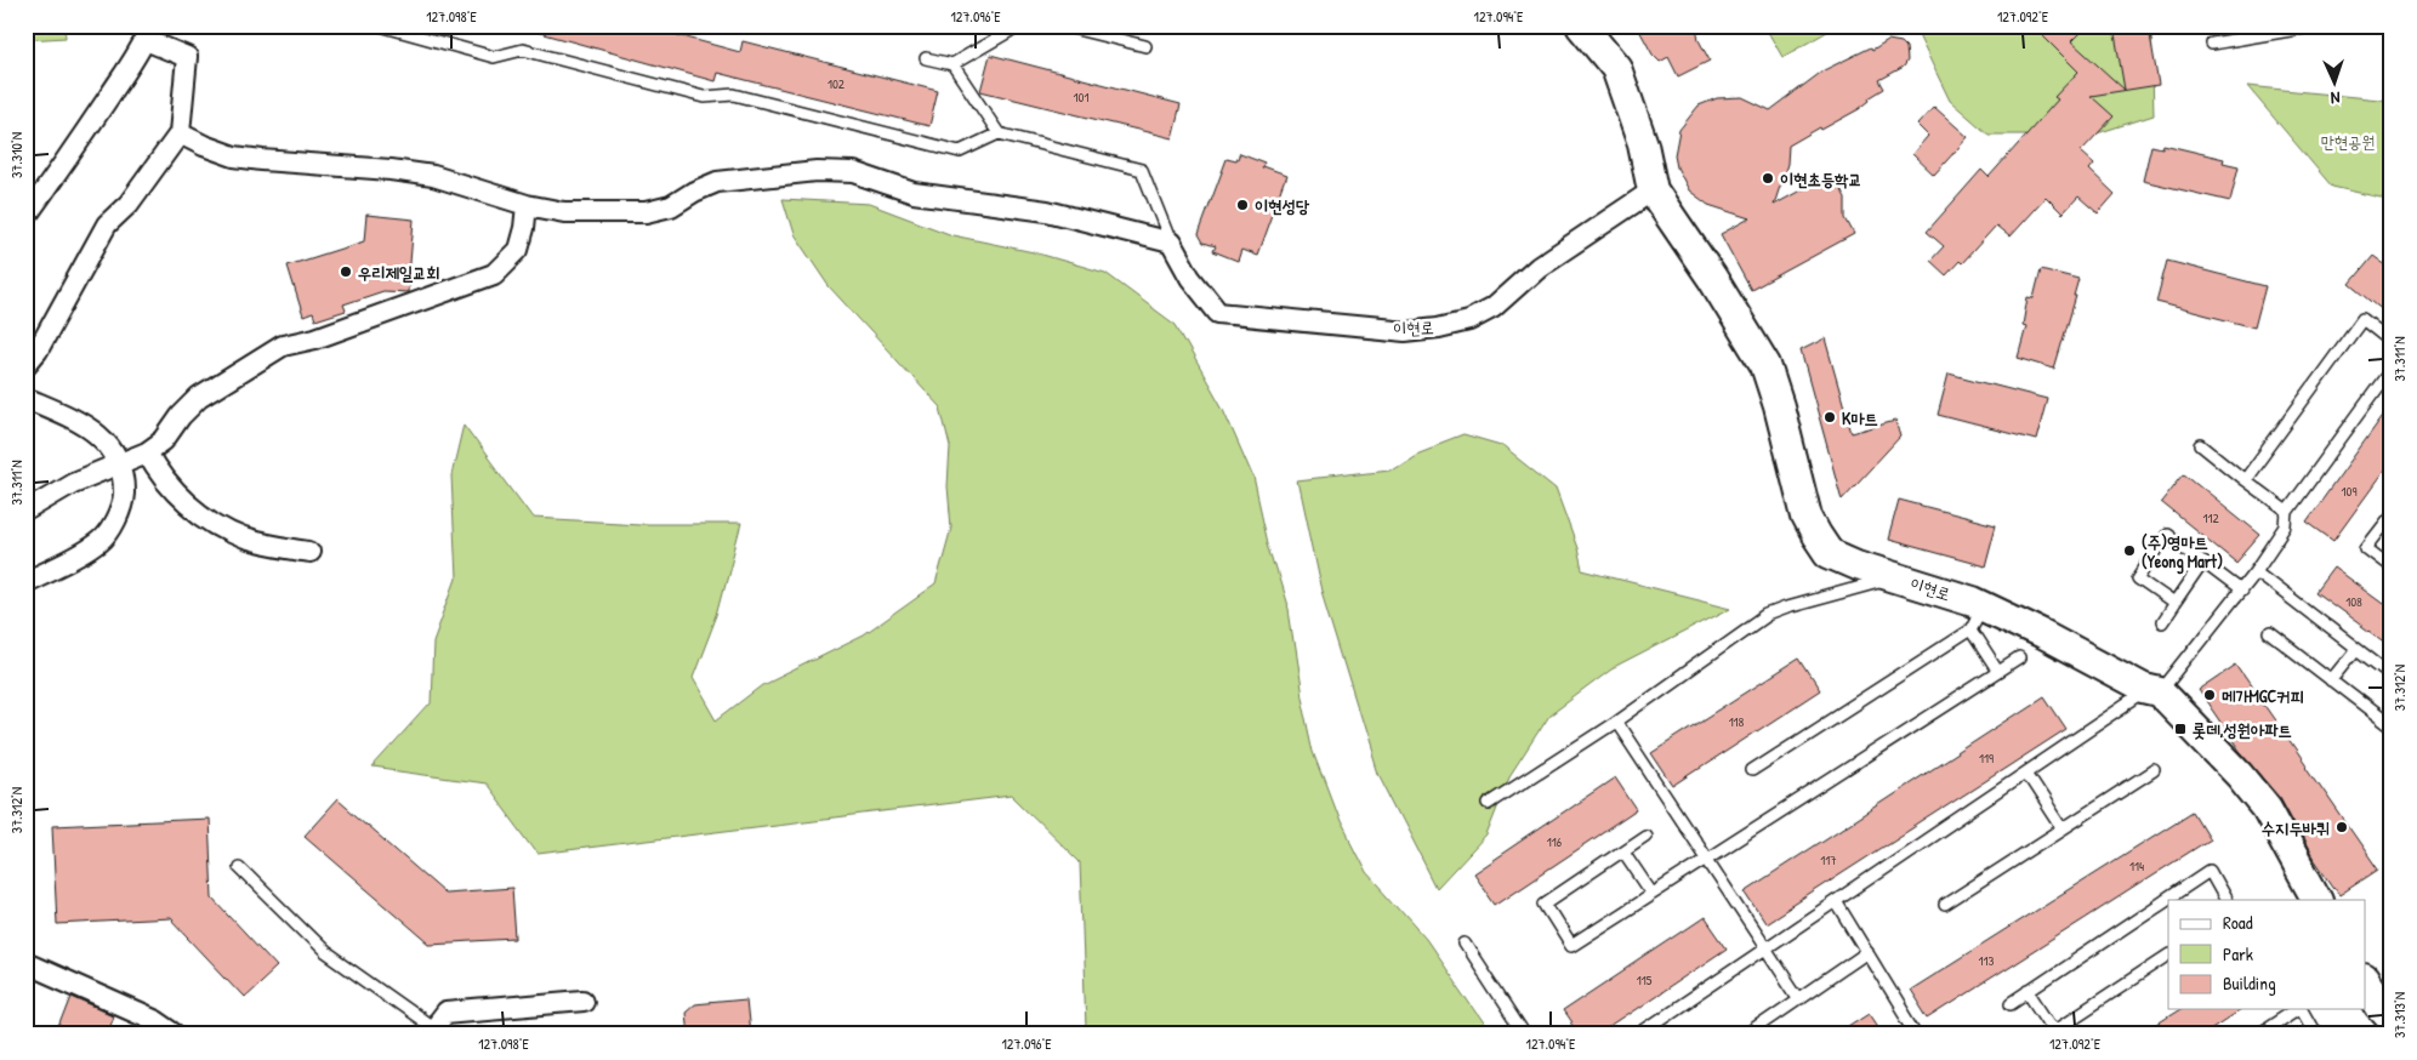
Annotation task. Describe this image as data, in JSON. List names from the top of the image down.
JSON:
{
  "streets": {
    "street": ["이현로"]
  },
  "parks": ["만현공원"],
  "places": {
    "other": [
      "이현초등학교",
      "이현성당",
      "우리제일교회",
      "K마트",
      "(주)영마트 (Yeong Mart)",
      "메가MGC커피",
      "수지두바퀴"
    ],
    "transit": ["롯데,성원아파트"]
  },
  "house_numbers": [
    "102",
    "101",
    "109",
    "112",
    "108",
    "118",
    "119",
    "116",
    "117",
    "114",
    "113",
    "115"
  ],
  "legend": ["Road", "Park", "Building"],
  "north": "bottom",
  "coordinates": [
    "127.098°E",
    "127.096°E",
    "127.094°E",
    "127.092°E",
    "37.310°N",
    "37.311°N",
    "37.312°N",
    "37.313°N"
  ]
}
